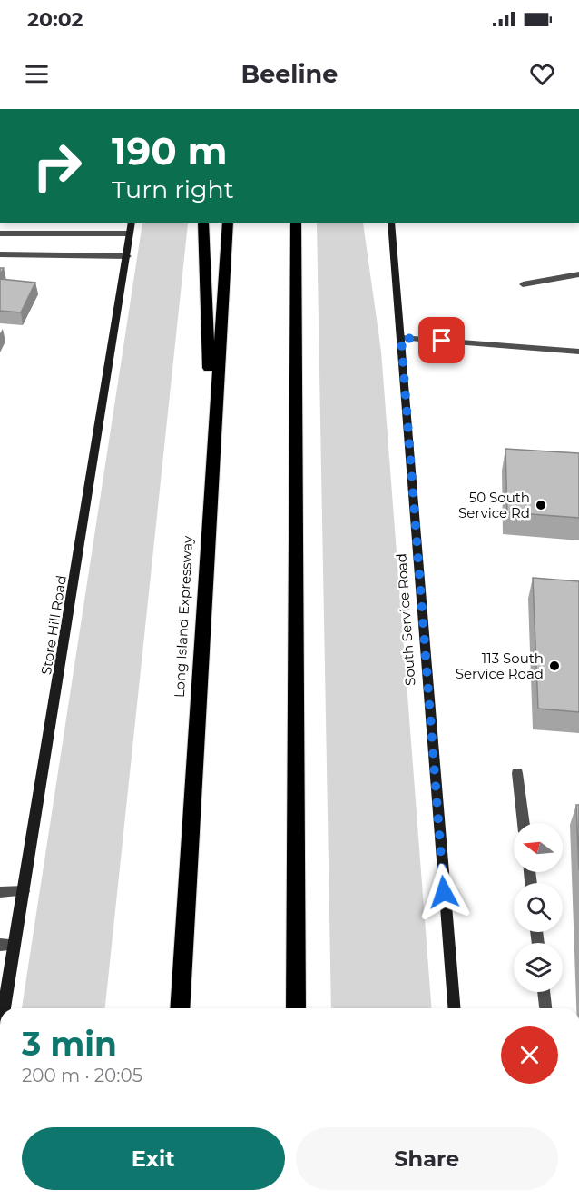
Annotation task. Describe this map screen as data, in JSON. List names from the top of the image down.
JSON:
{
  "streets": {
    "highway": ["Long Island Expressway"],
    "main road": ["South Service Road", "Store Hill Road"]
  },
  "places": ["50 South Service Rd", "113 South Service Road"],
  "north": "left",
  "page": {
    "status": "20:02",
    "header": "Beeline",
    "turn": ["190 m", "Turn right"],
    "heading": ["3 min", "200 m · 20:05"],
    "buttons": ["Exit", "Share"]
  }
}
